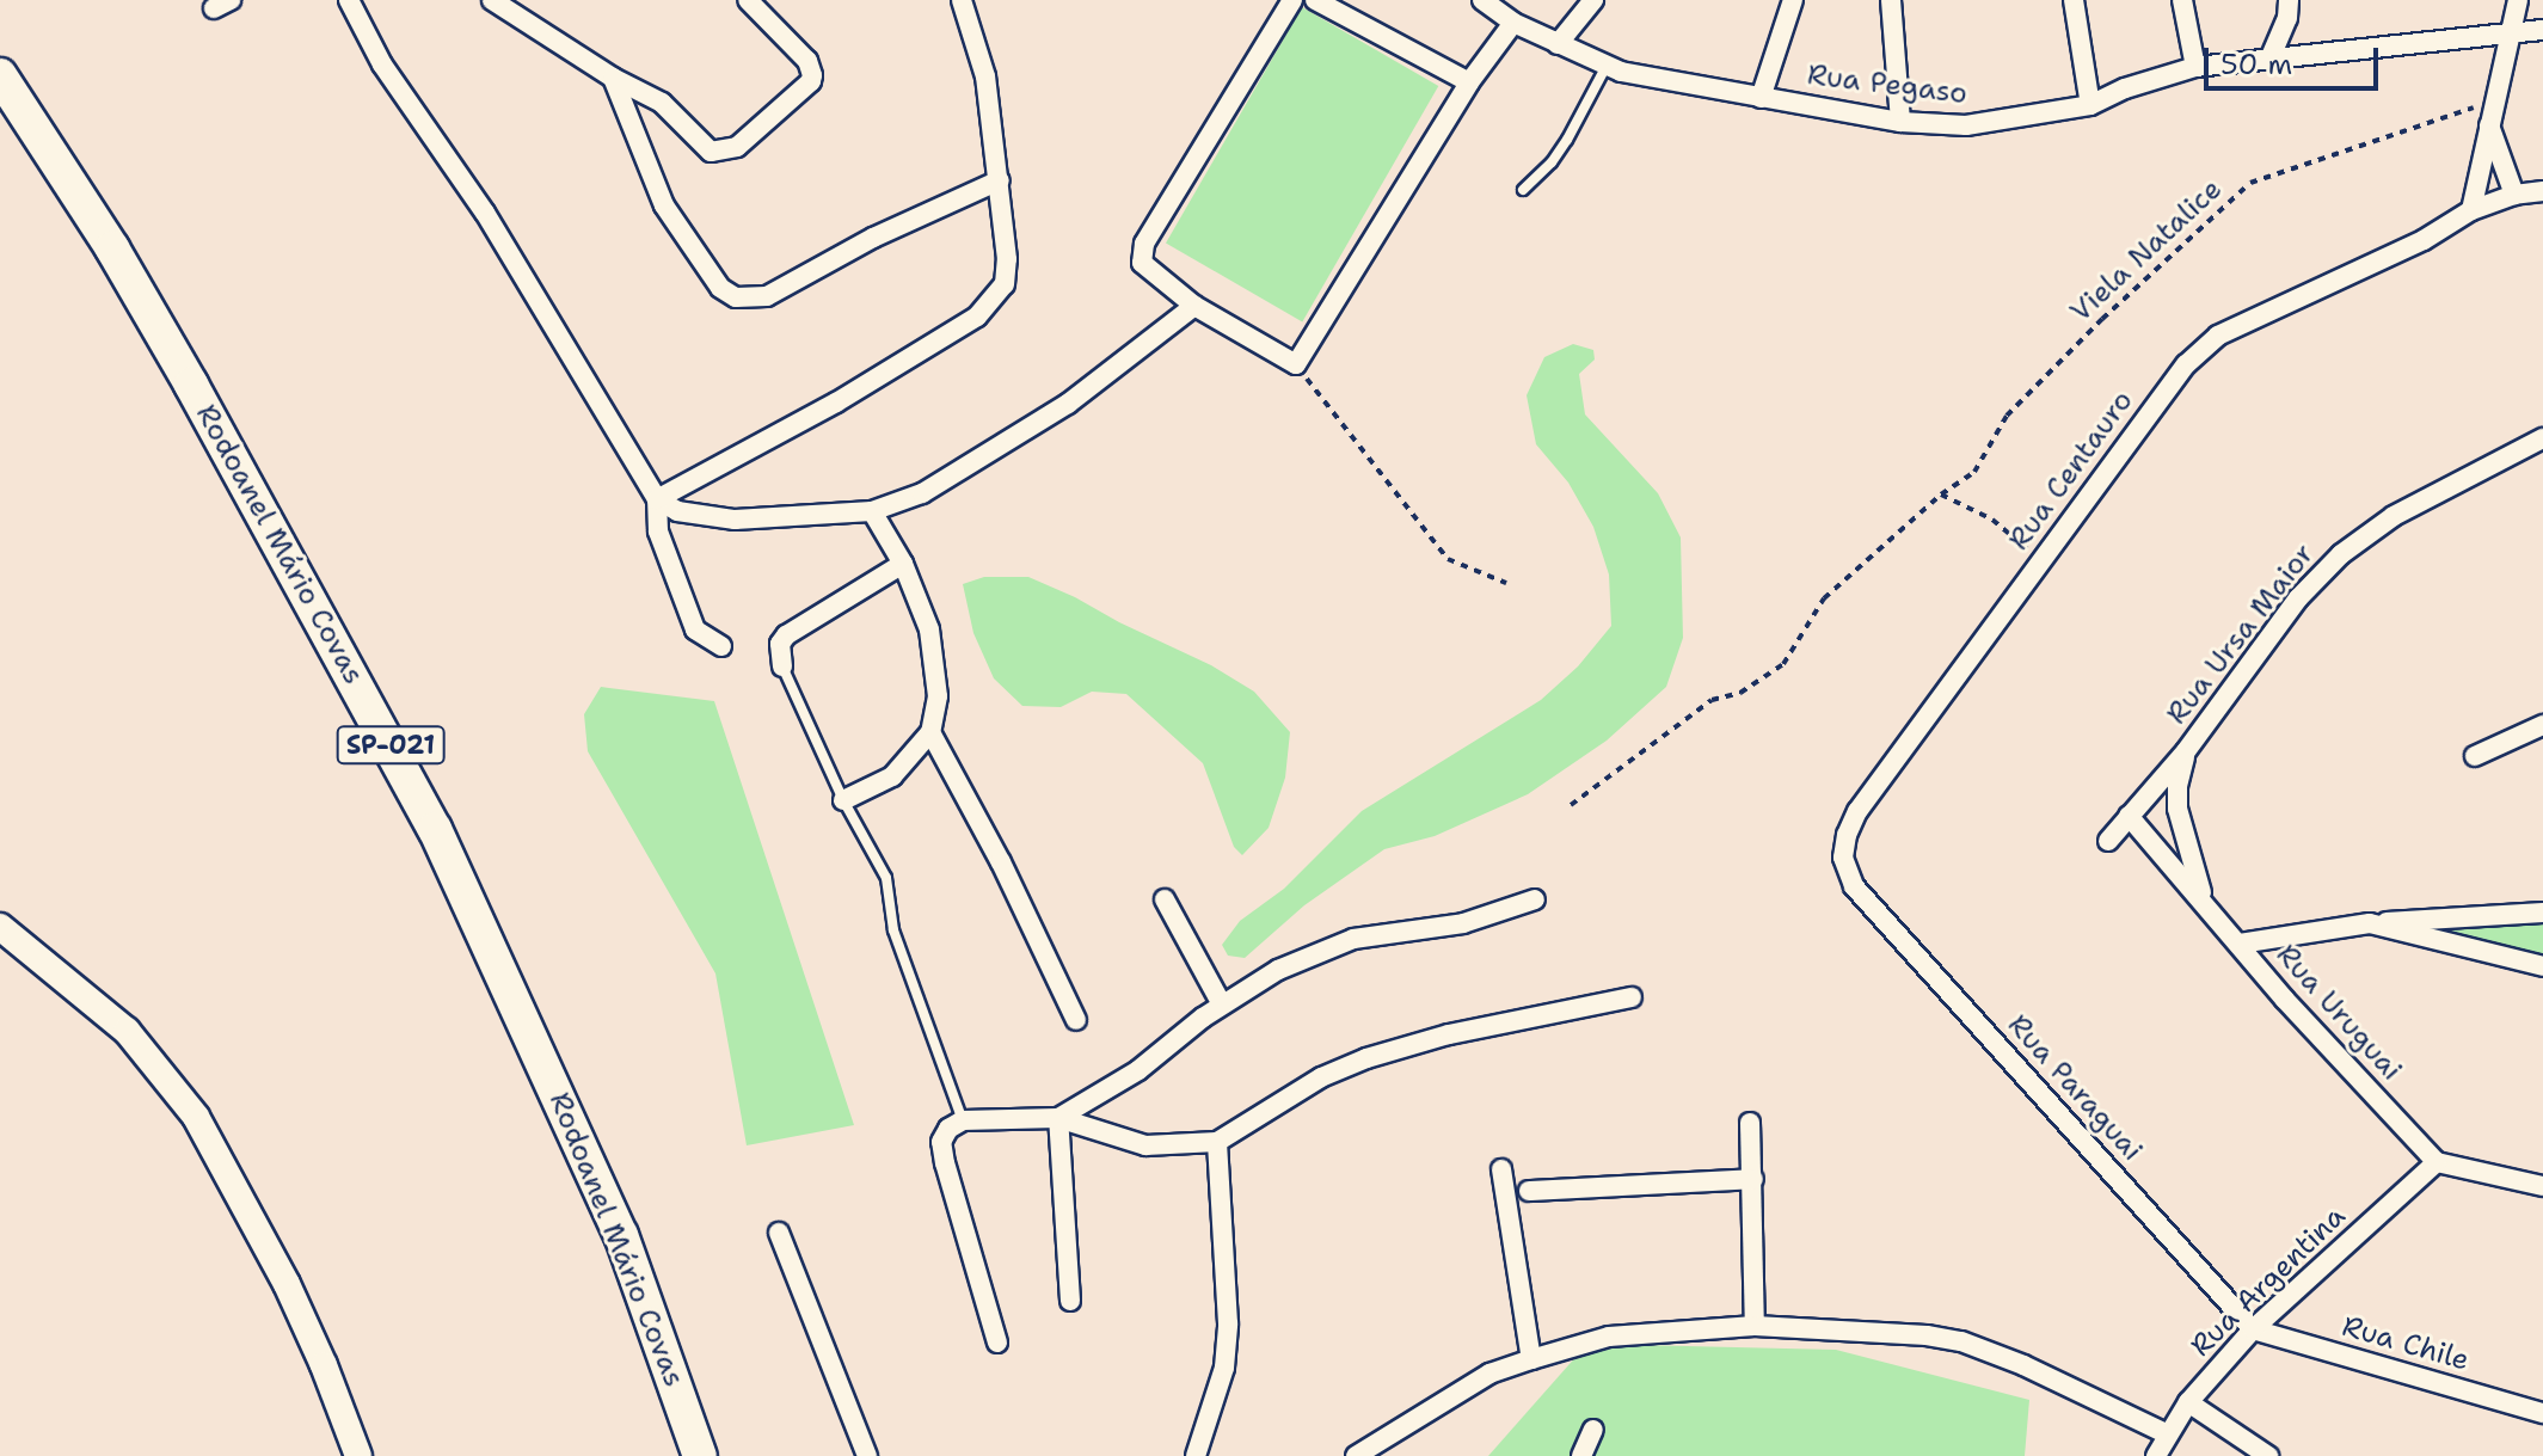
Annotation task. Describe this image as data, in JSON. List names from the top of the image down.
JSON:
{
  "streets": {
    "highway": ["Rodoanel Mário Covas", "SP-021"],
    "street": [
      "Rua Pegaso",
      "Rua Centauro",
      "Rua Ursa Maior",
      "Rua Uruguai",
      "Rua Paraguai",
      "Rua Argentina",
      "Rua Chile"
    ],
    "path": ["Viela Natalice"]
  },
  "crossings": [
    ["Rua Centauro", "Rua Paraguai"],
    ["Rua Ursa Maior", "Rua Uruguai"],
    ["Rua Uruguai", "Rua Argentina"],
    ["Rua Paraguai", "Rua Argentina"],
    ["Rua Paraguai", "Rua Chile"],
    ["Rua Argentina", "Rua Chile"]
  ],
  "scale_bar": "50 m"
}
